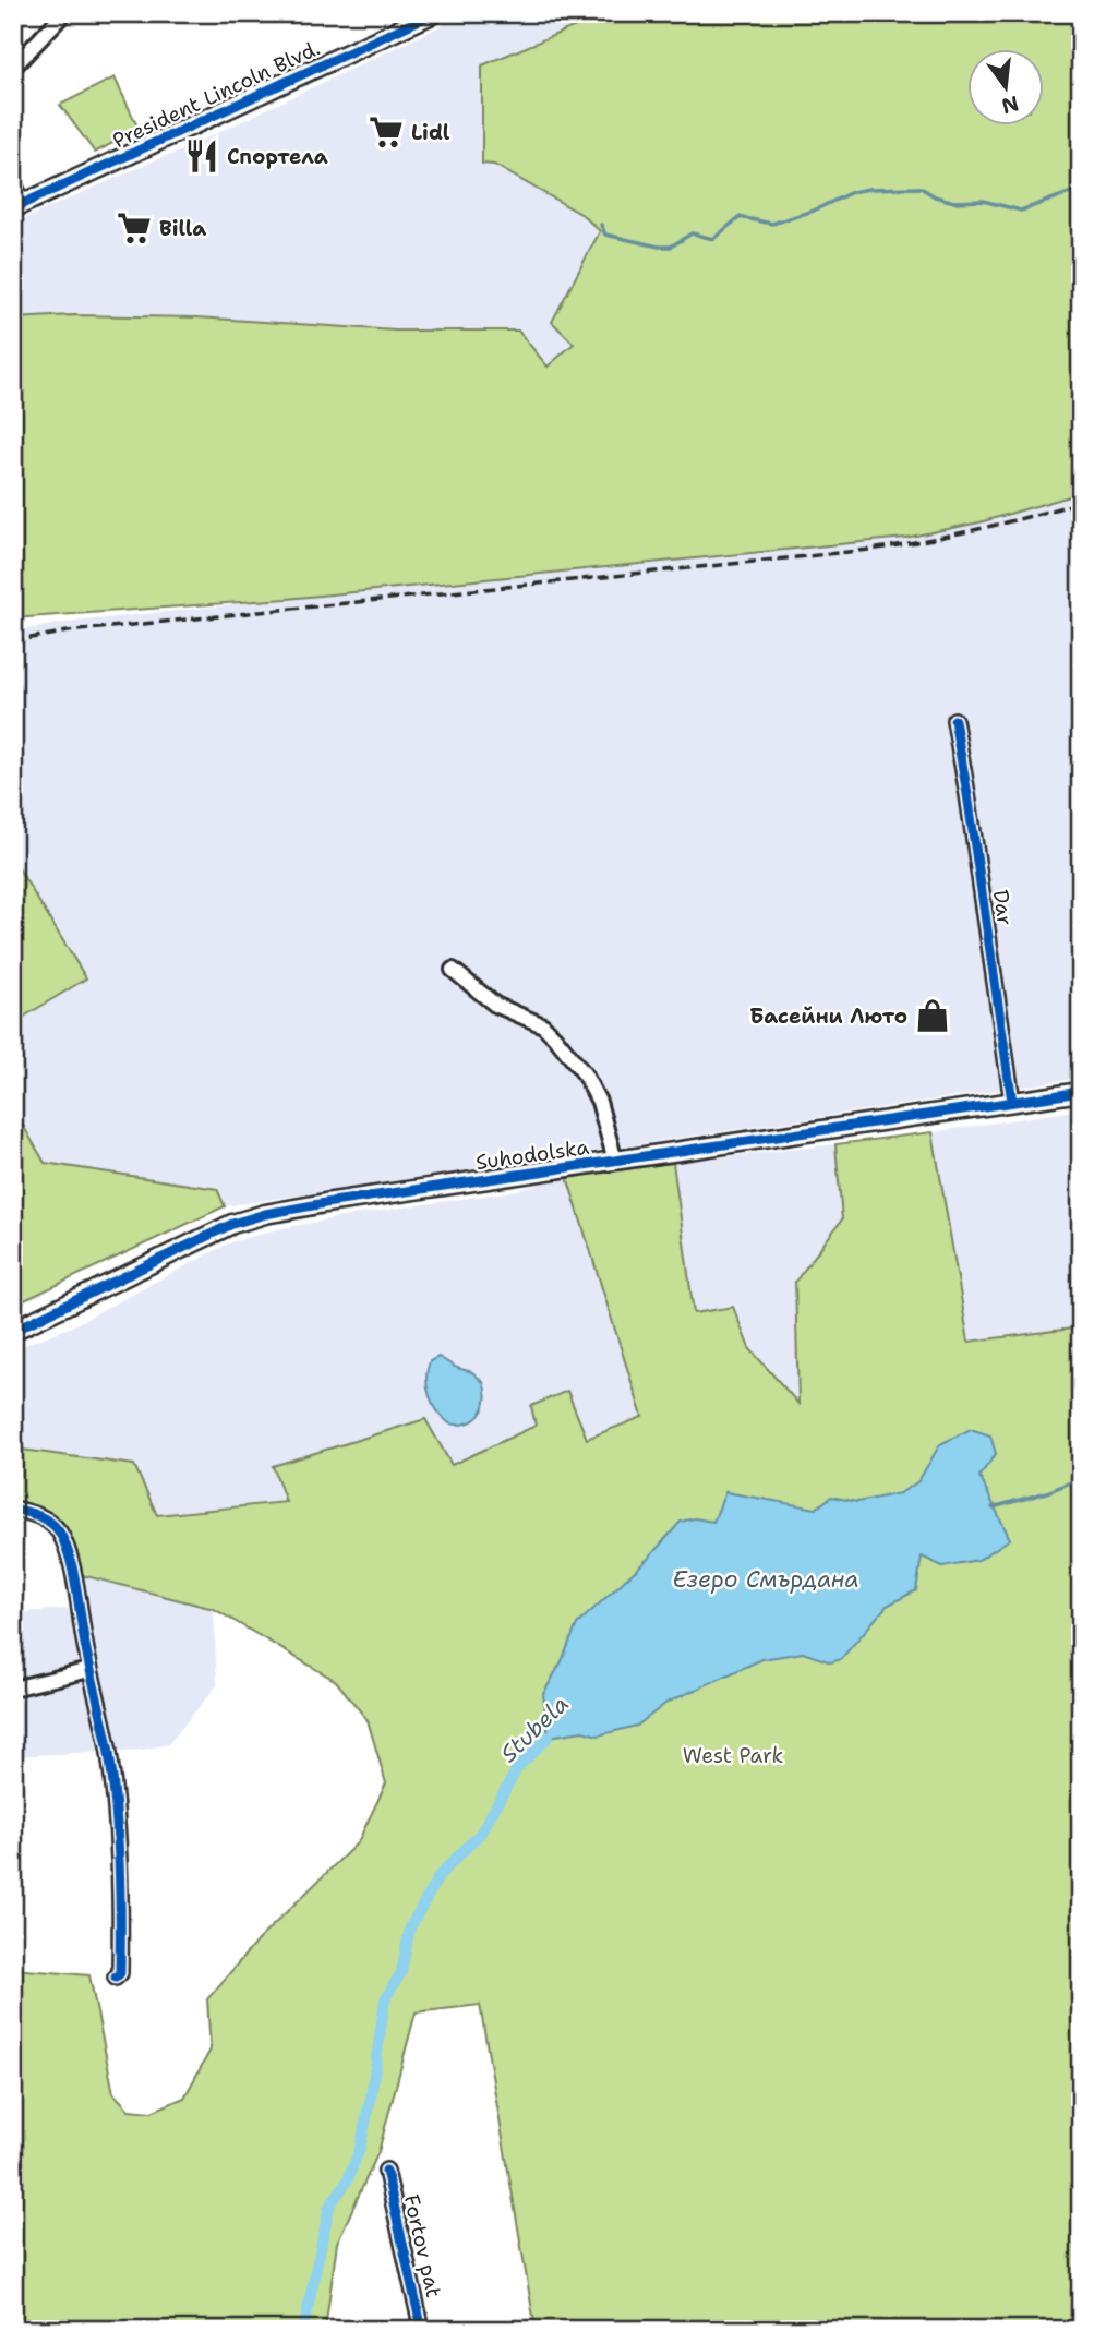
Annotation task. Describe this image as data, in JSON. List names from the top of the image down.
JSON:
{
  "streets": {
    "street": [
      "President Lincoln Blvd.",
      "Dar",
      "Suhodolska",
      "Fortov pat"
    ]
  },
  "crossings": [
    ["Dar", "Suhodolska"]
  ],
  "water": ["Езеро Смърдана", "Stubela"],
  "parks": ["West Park"],
  "places": {
    "supermarket": ["Lidl", "Billa"],
    "restaurant": ["Спортела"],
    "shop": ["Басейни Люто"]
  },
  "north": "bottom"
}
